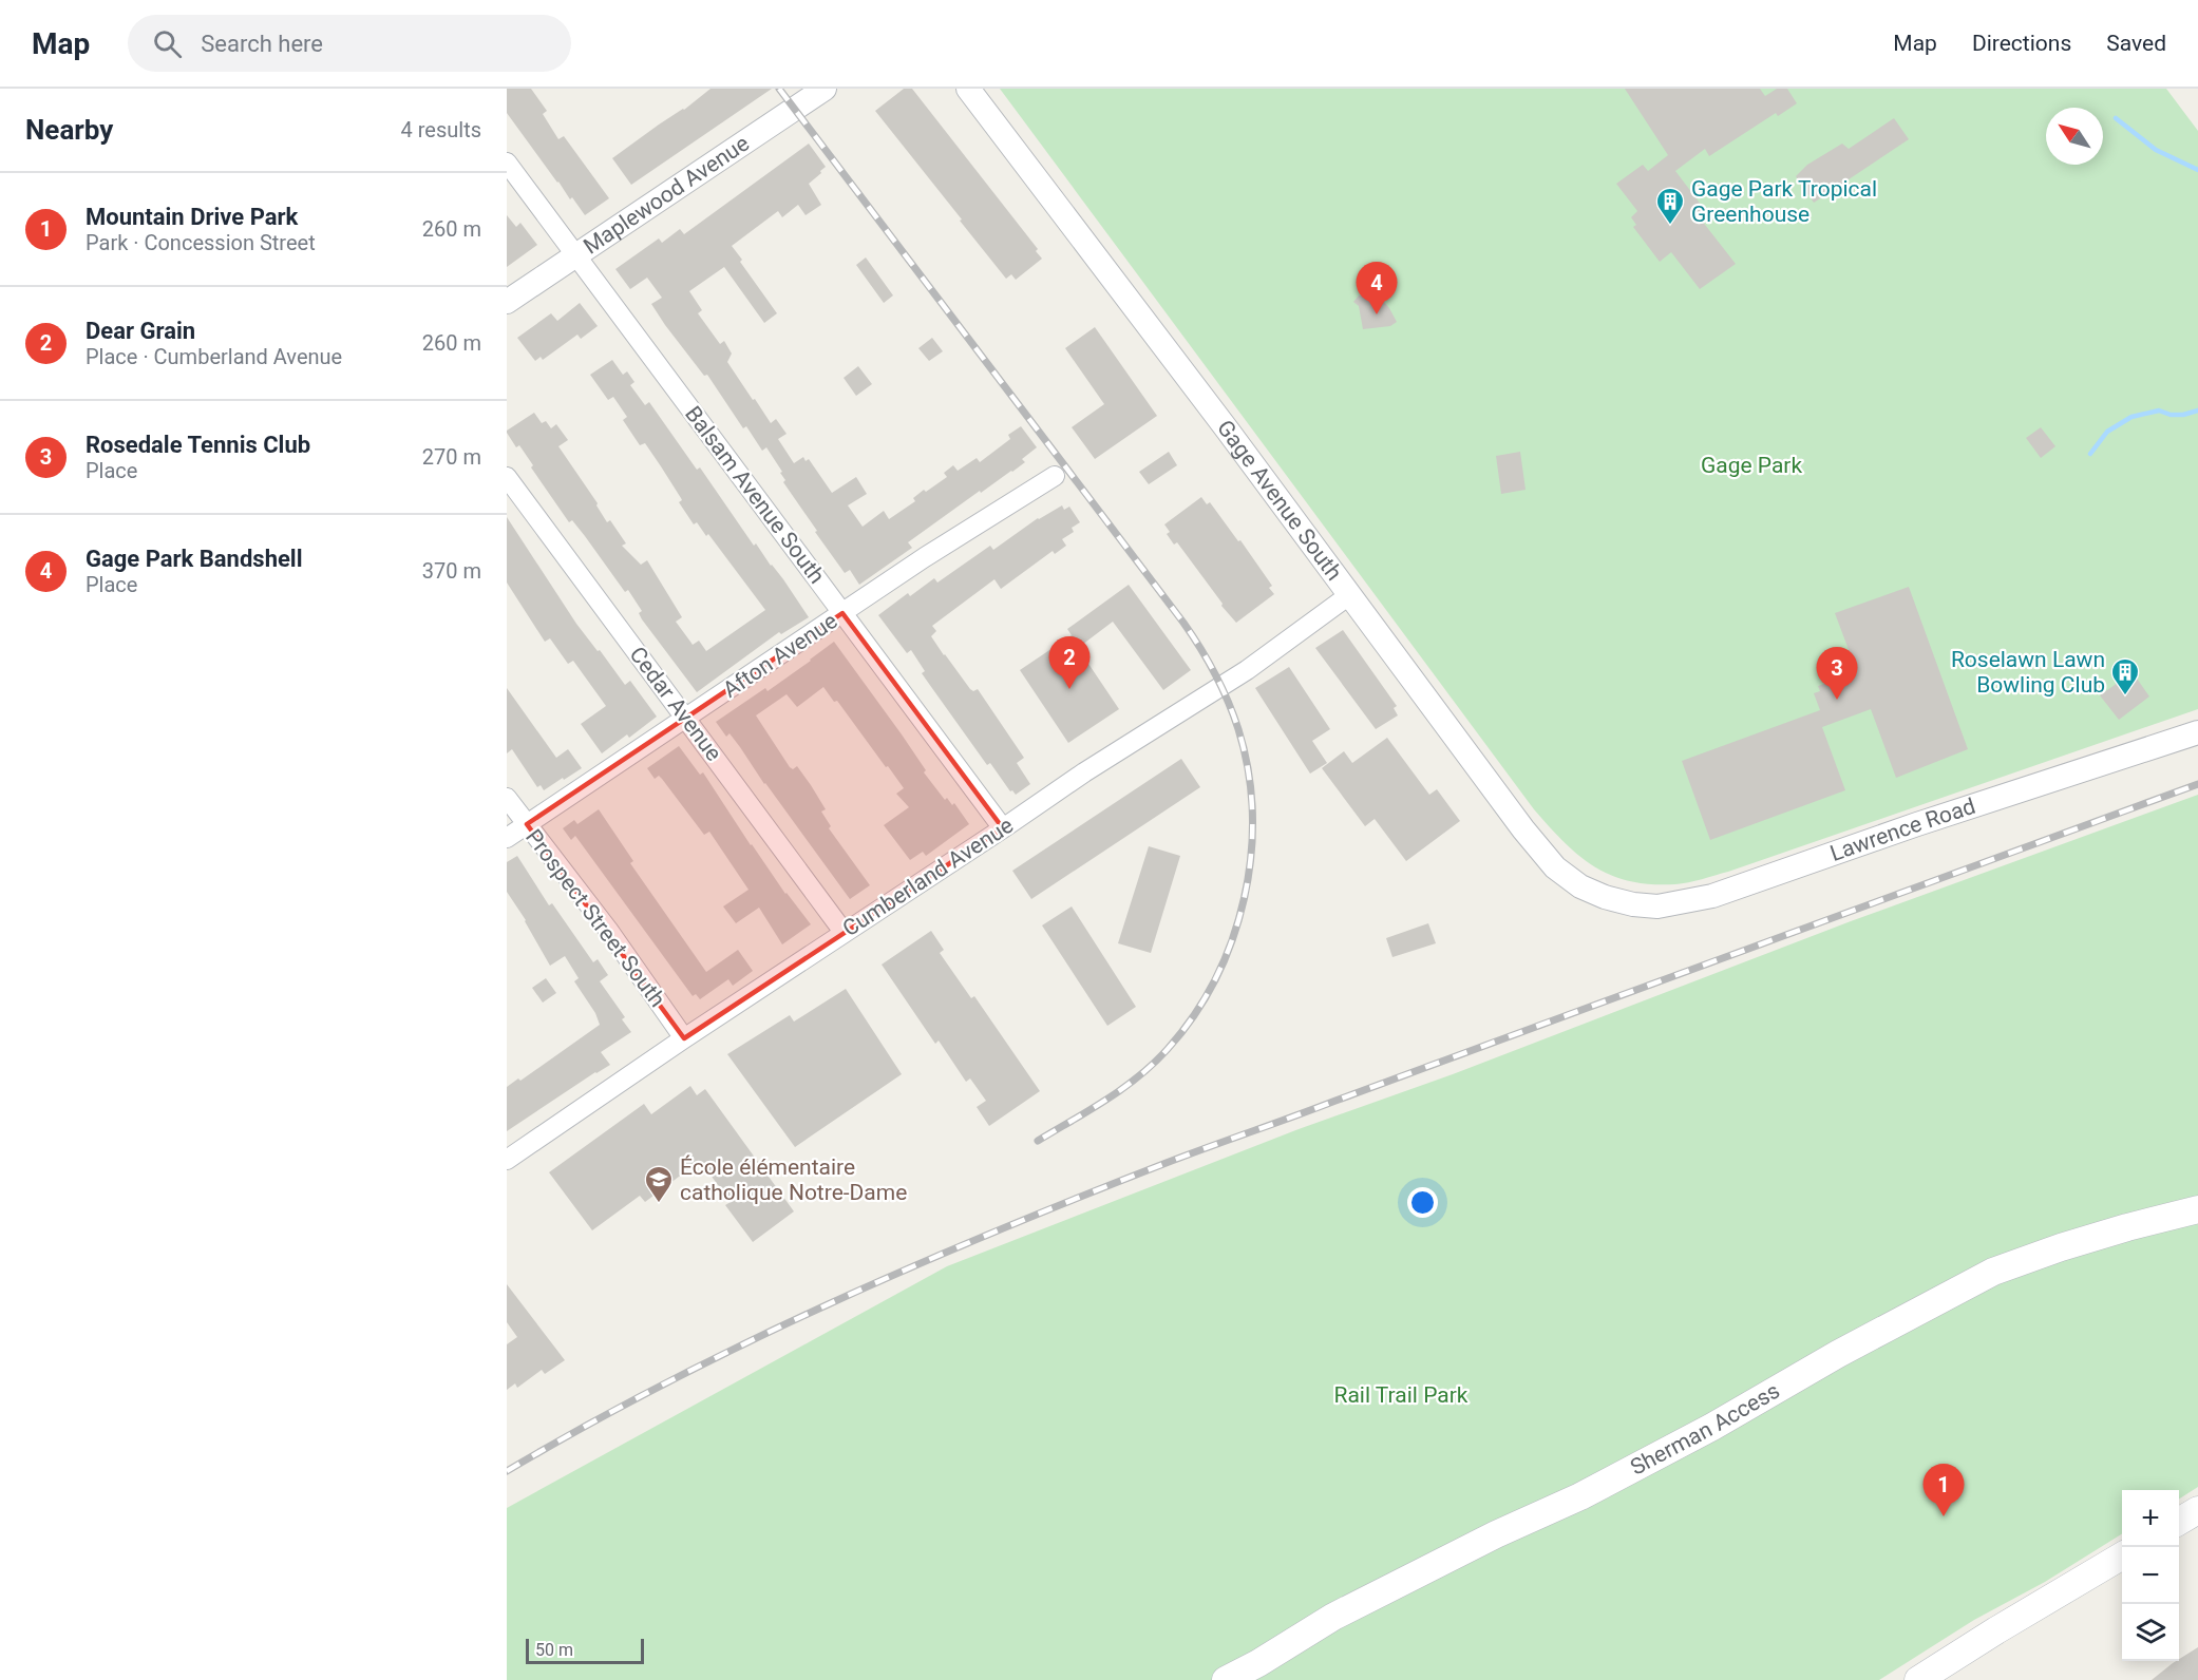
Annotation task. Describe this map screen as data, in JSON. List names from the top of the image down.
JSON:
{
  "streets": {
    "main road": ["Sherman Access"],
    "street": [
      "Maplewood Avenue",
      "Balsam Avenue South",
      "Gage Avenue South",
      "Afton Avenue",
      "Cedar Avenue",
      "Lawrence Road",
      "Cumberland Avenue",
      "Prospect Street South"
    ]
  },
  "crossings": [
    ["Maplewood Avenue", "Balsam Avenue South"],
    ["Balsam Avenue South", "Afton Avenue"],
    ["Balsam Avenue South", "Cumberland Avenue"],
    ["Gage Avenue South", "Lawrence Road"],
    ["Gage Avenue South", "Cumberland Avenue"],
    ["Afton Avenue", "Cedar Avenue"],
    ["Afton Avenue", "Prospect Street South"],
    ["Cedar Avenue", "Cumberland Avenue"],
    ["Cumberland Avenue", "Prospect Street South"]
  ],
  "parks": ["Gage Park", "Rail Trail Park"],
  "places": {
    "building": ["Gage Park Tropical Greenhouse", "Roselawn Lawn Bowling Club"],
    "school or university": ["École élémentaire catholique Notre-Dame"]
  },
  "scale_bar": "50 m",
  "north": "top left",
  "page": {
    "header": "Map",
    "search": "Search here",
    "nav": ["Map", "Directions", "Saved"],
    "heading": ["Nearby", "4 results"],
    "list": [
      {
        "mark": "1",
        "name": "Mountain Drive Park",
        "note": "Park · Concession Street",
        "value": "260 m"
      },
      {
        "mark": "2",
        "name": "Dear Grain",
        "note": "Place · Cumberland Avenue",
        "value": "260 m"
      },
      {
        "mark": "3",
        "name": "Rosedale Tennis Club",
        "note": "Place",
        "value": "270 m"
      },
      {
        "mark": "4",
        "name": "Gage Park Bandshell",
        "note": "Place",
        "value": "370 m"
      }
    ],
    "pins": [
      "4",
      "2",
      "3",
      "1"
    ],
    "map_buttons": ["+", "−"],
    "scale": "50 m"
  }
}
